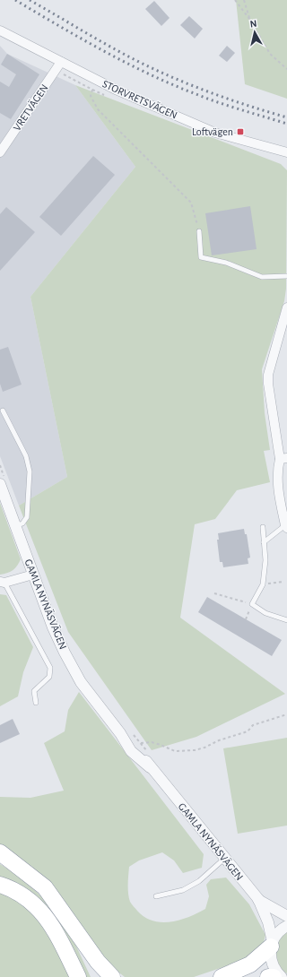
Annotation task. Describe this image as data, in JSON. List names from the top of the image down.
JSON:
{
  "streets": {
    "street": ["STORVRETSVÄGEN", "VRETVÄGEN", "GAMLA NYNÄSVÄGEN"]
  },
  "crossings": [
    ["STORVRETSVÄGEN", "VRETVÄGEN"]
  ],
  "places": {
    "transit": ["Loftvägen"]
  },
  "north": "top"
}
